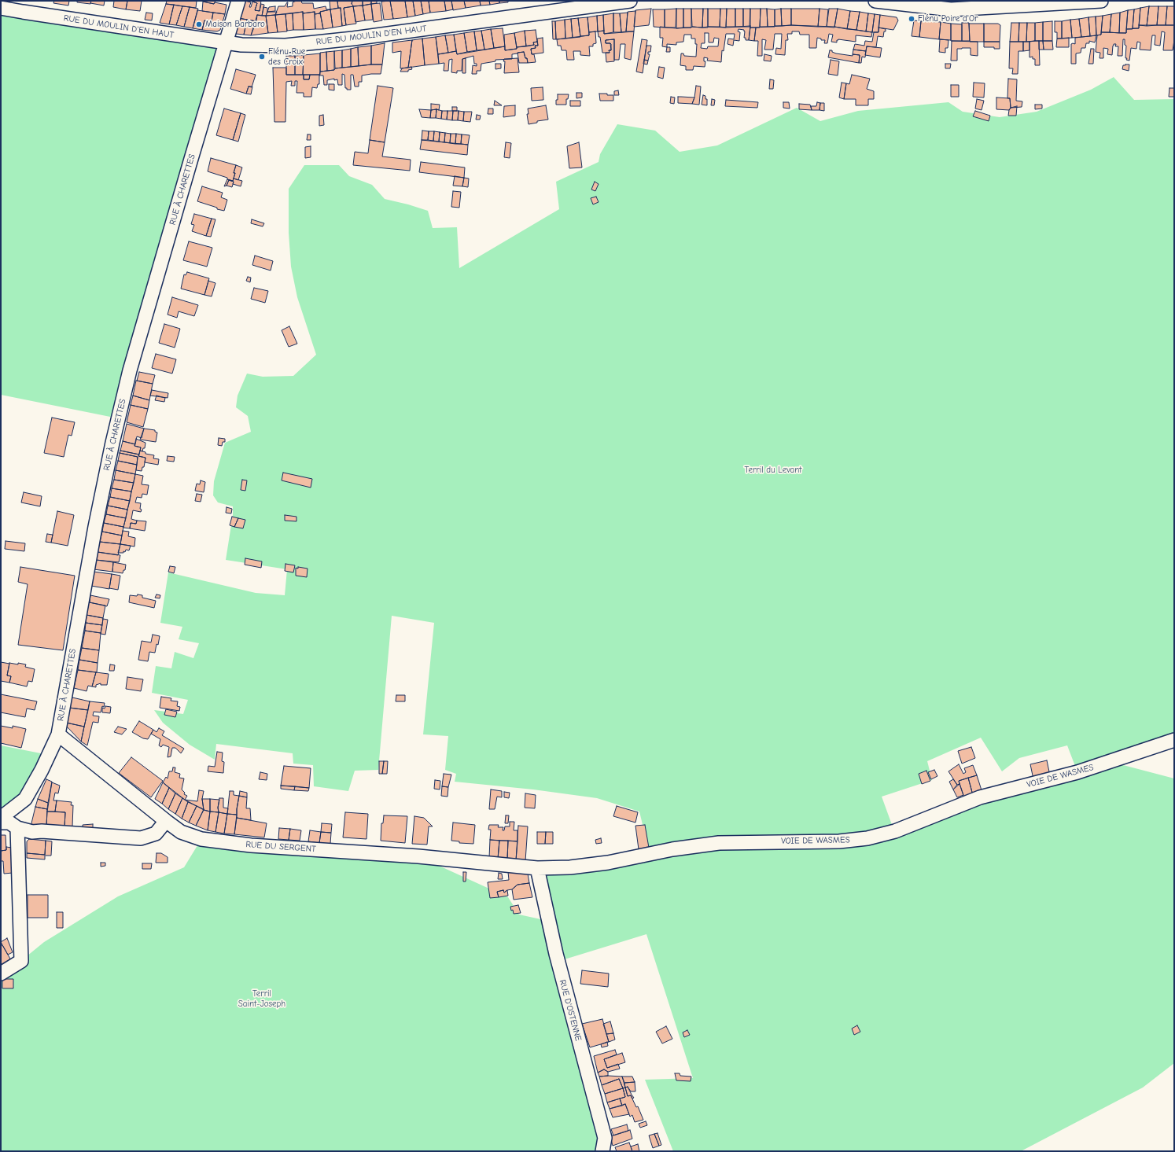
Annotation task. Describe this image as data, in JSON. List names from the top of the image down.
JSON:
{
  "streets": {
    "street": [
      "RUE DU MOULIN D'EN HAUT",
      "RUE À CHARETTES",
      "VOIE DE WASMES",
      "RUE DU SERGENT",
      "RUE D'OSTENNE"
    ]
  },
  "crossings": [
    ["RUE DU MOULIN D'EN HAUT", "RUE À CHARETTES"],
    ["RUE À CHARETTES", "RUE DU SERGENT"],
    ["VOIE DE WASMES", "RUE DU SERGENT"],
    ["VOIE DE WASMES", "RUE D'OSTENNE"],
    ["RUE DU SERGENT", "RUE D'OSTENNE"]
  ],
  "parks": ["Terril du Levant", "Terril Saint-Joseph"],
  "places": ["Flénu Poire d'Or", "Maison Barbaro", "Flénu Rue des Croix"]
}
